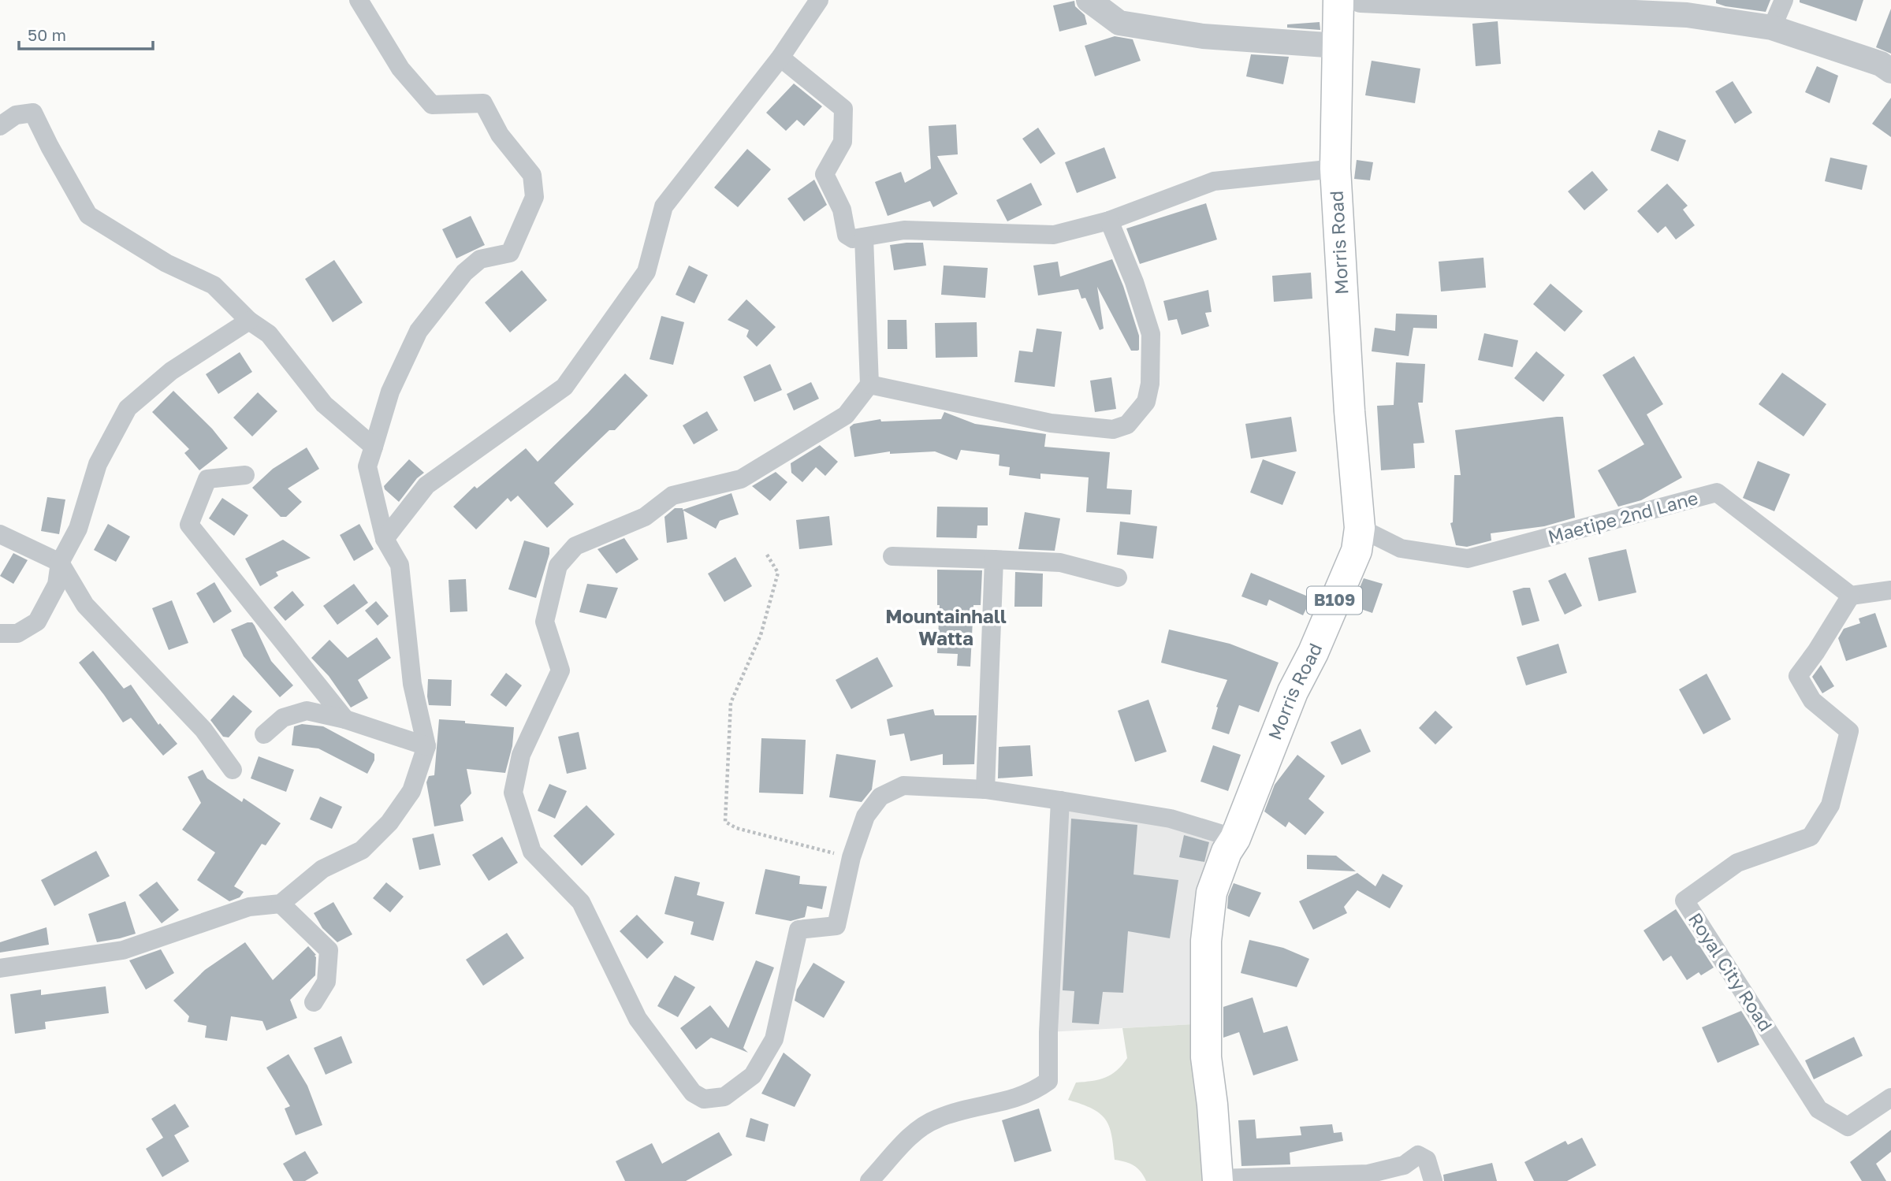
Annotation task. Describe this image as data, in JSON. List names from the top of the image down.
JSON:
{
  "streets": {
    "main road": ["Morris Road", "B109"],
    "street": ["Maetipe 2nd Lane", "Royal City Road"]
  },
  "crossings": [
    ["Morris Road", "Maetipe 2nd Lane"],
    ["Maetipe 2nd Lane", "Royal City Road"]
  ],
  "districts": ["Mountainhall Watta"],
  "scale_bar": "50 m"
}
